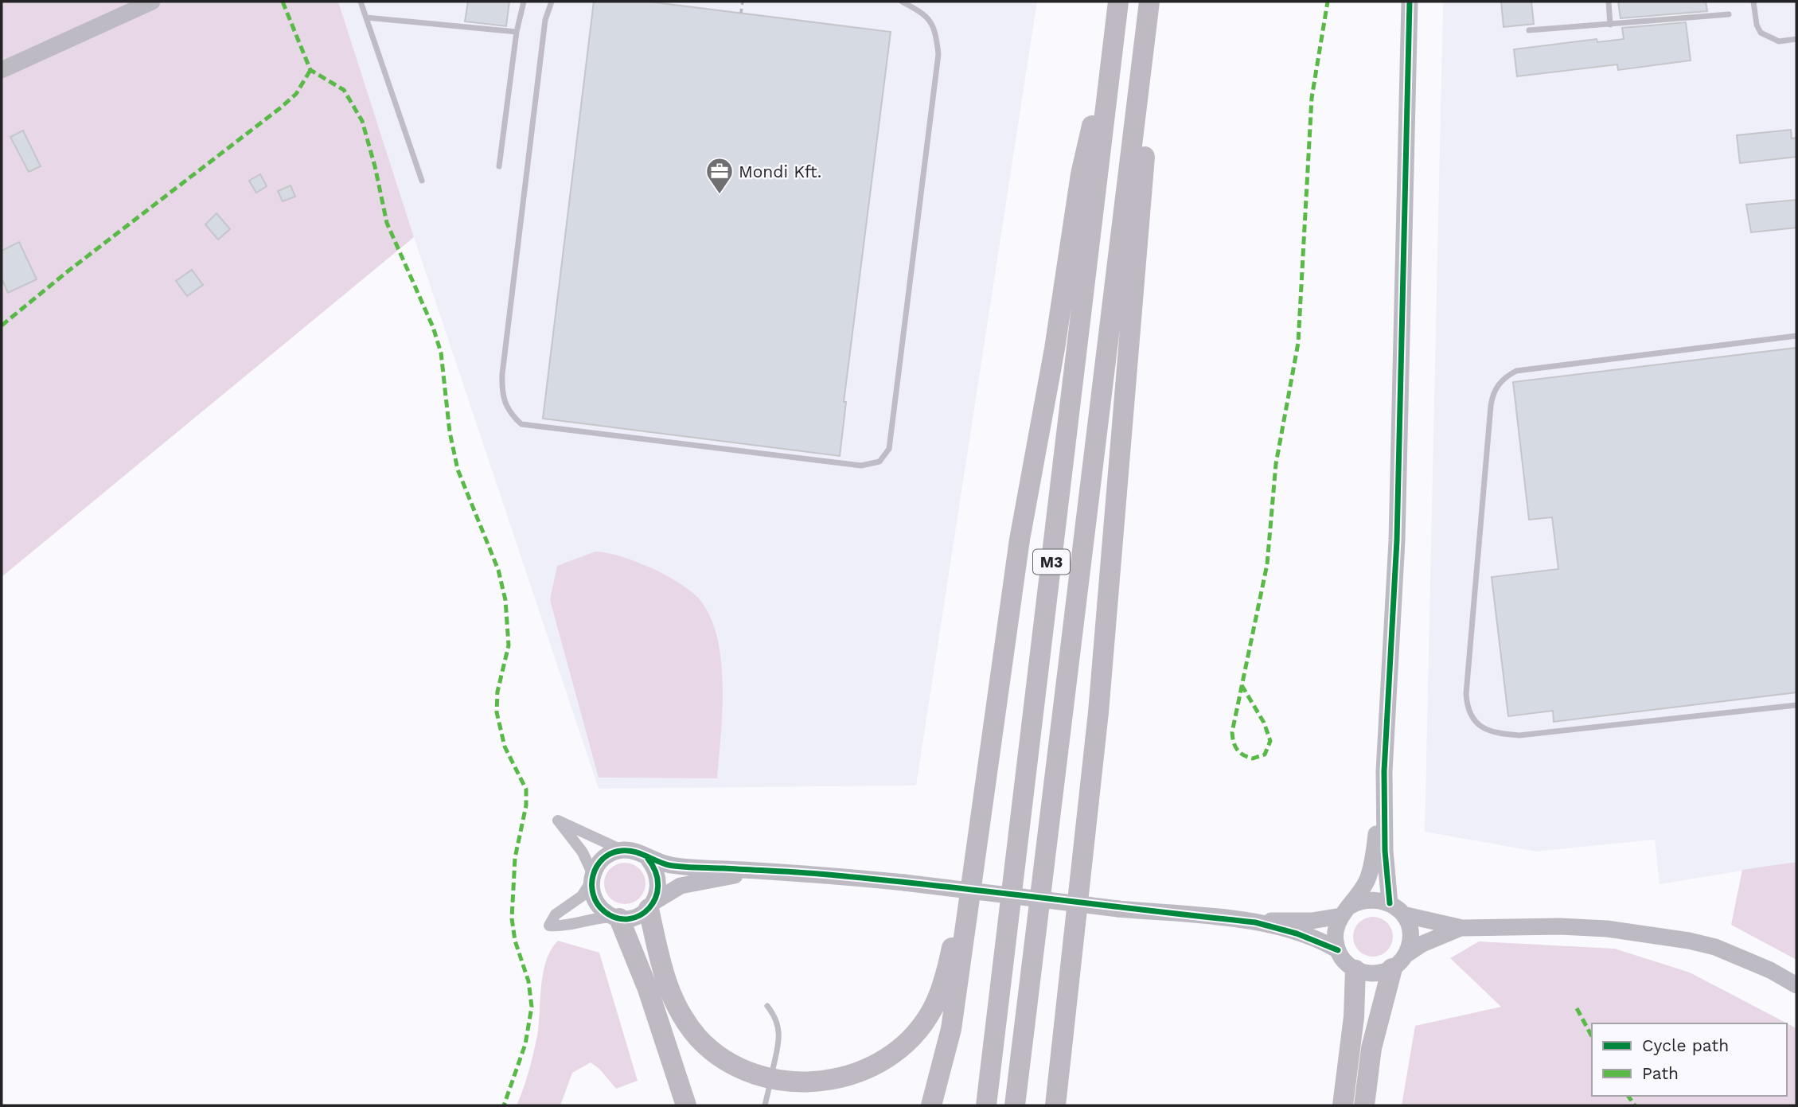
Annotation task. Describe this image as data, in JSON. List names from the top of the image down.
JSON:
{
  "streets": {
    "highway": ["M3"]
  },
  "places": {
    "office": ["Mondi Kft."]
  },
  "legend": ["Cycle path", "Path"]
}
